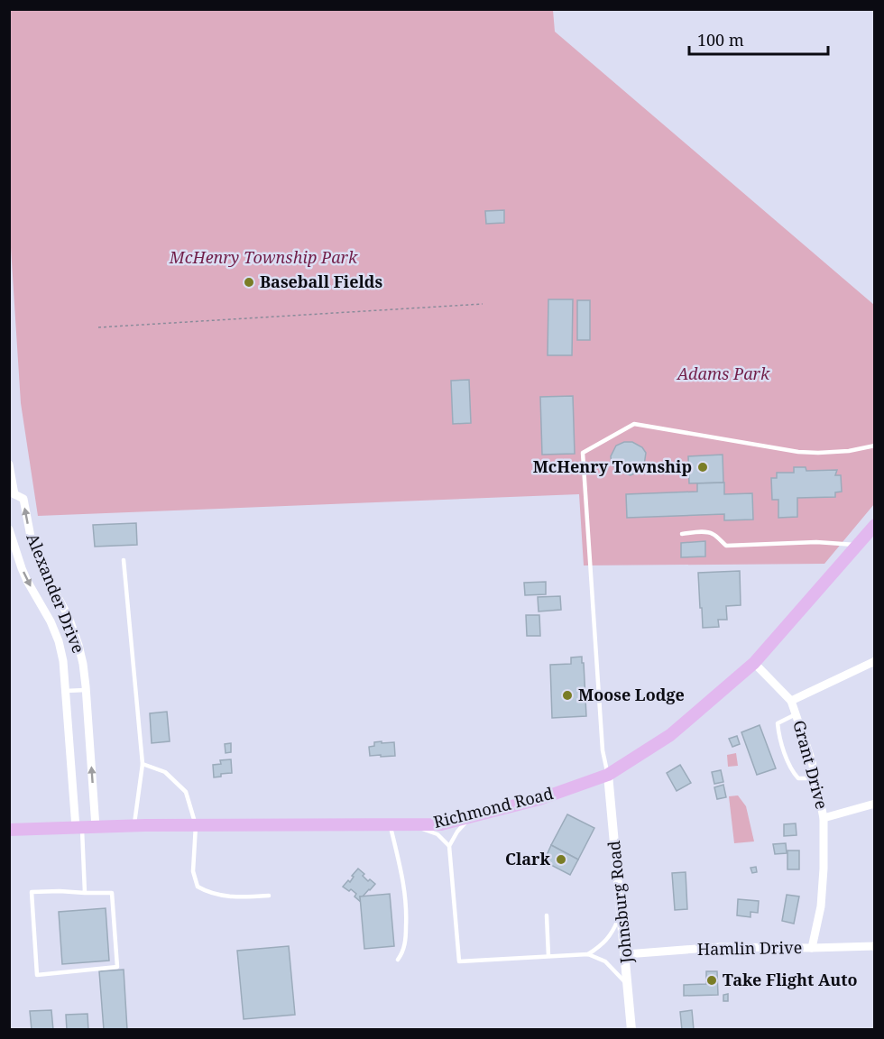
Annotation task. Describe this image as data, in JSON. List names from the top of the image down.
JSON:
{
  "streets": {
    "main road": ["Richmond Road"],
    "street": [
      "Alexander Drive",
      "Grant Drive",
      "Johnsburg Road",
      "Hamlin Drive"
    ]
  },
  "crossings": [
    ["Alexander Drive", "Richmond Road"],
    ["Grant Drive", "Richmond Road"],
    ["Grant Drive", "Hamlin Drive"],
    ["Richmond Road", "Johnsburg Road"],
    ["Johnsburg Road", "Hamlin Drive"]
  ],
  "parks": ["McHenry Township Park", "Adams Park"],
  "places": [
    "Baseball Fields",
    "McHenry Township",
    "Moose Lodge",
    "Clark",
    "Take Flight Auto"
  ],
  "scale_bar": "100 m"
}
